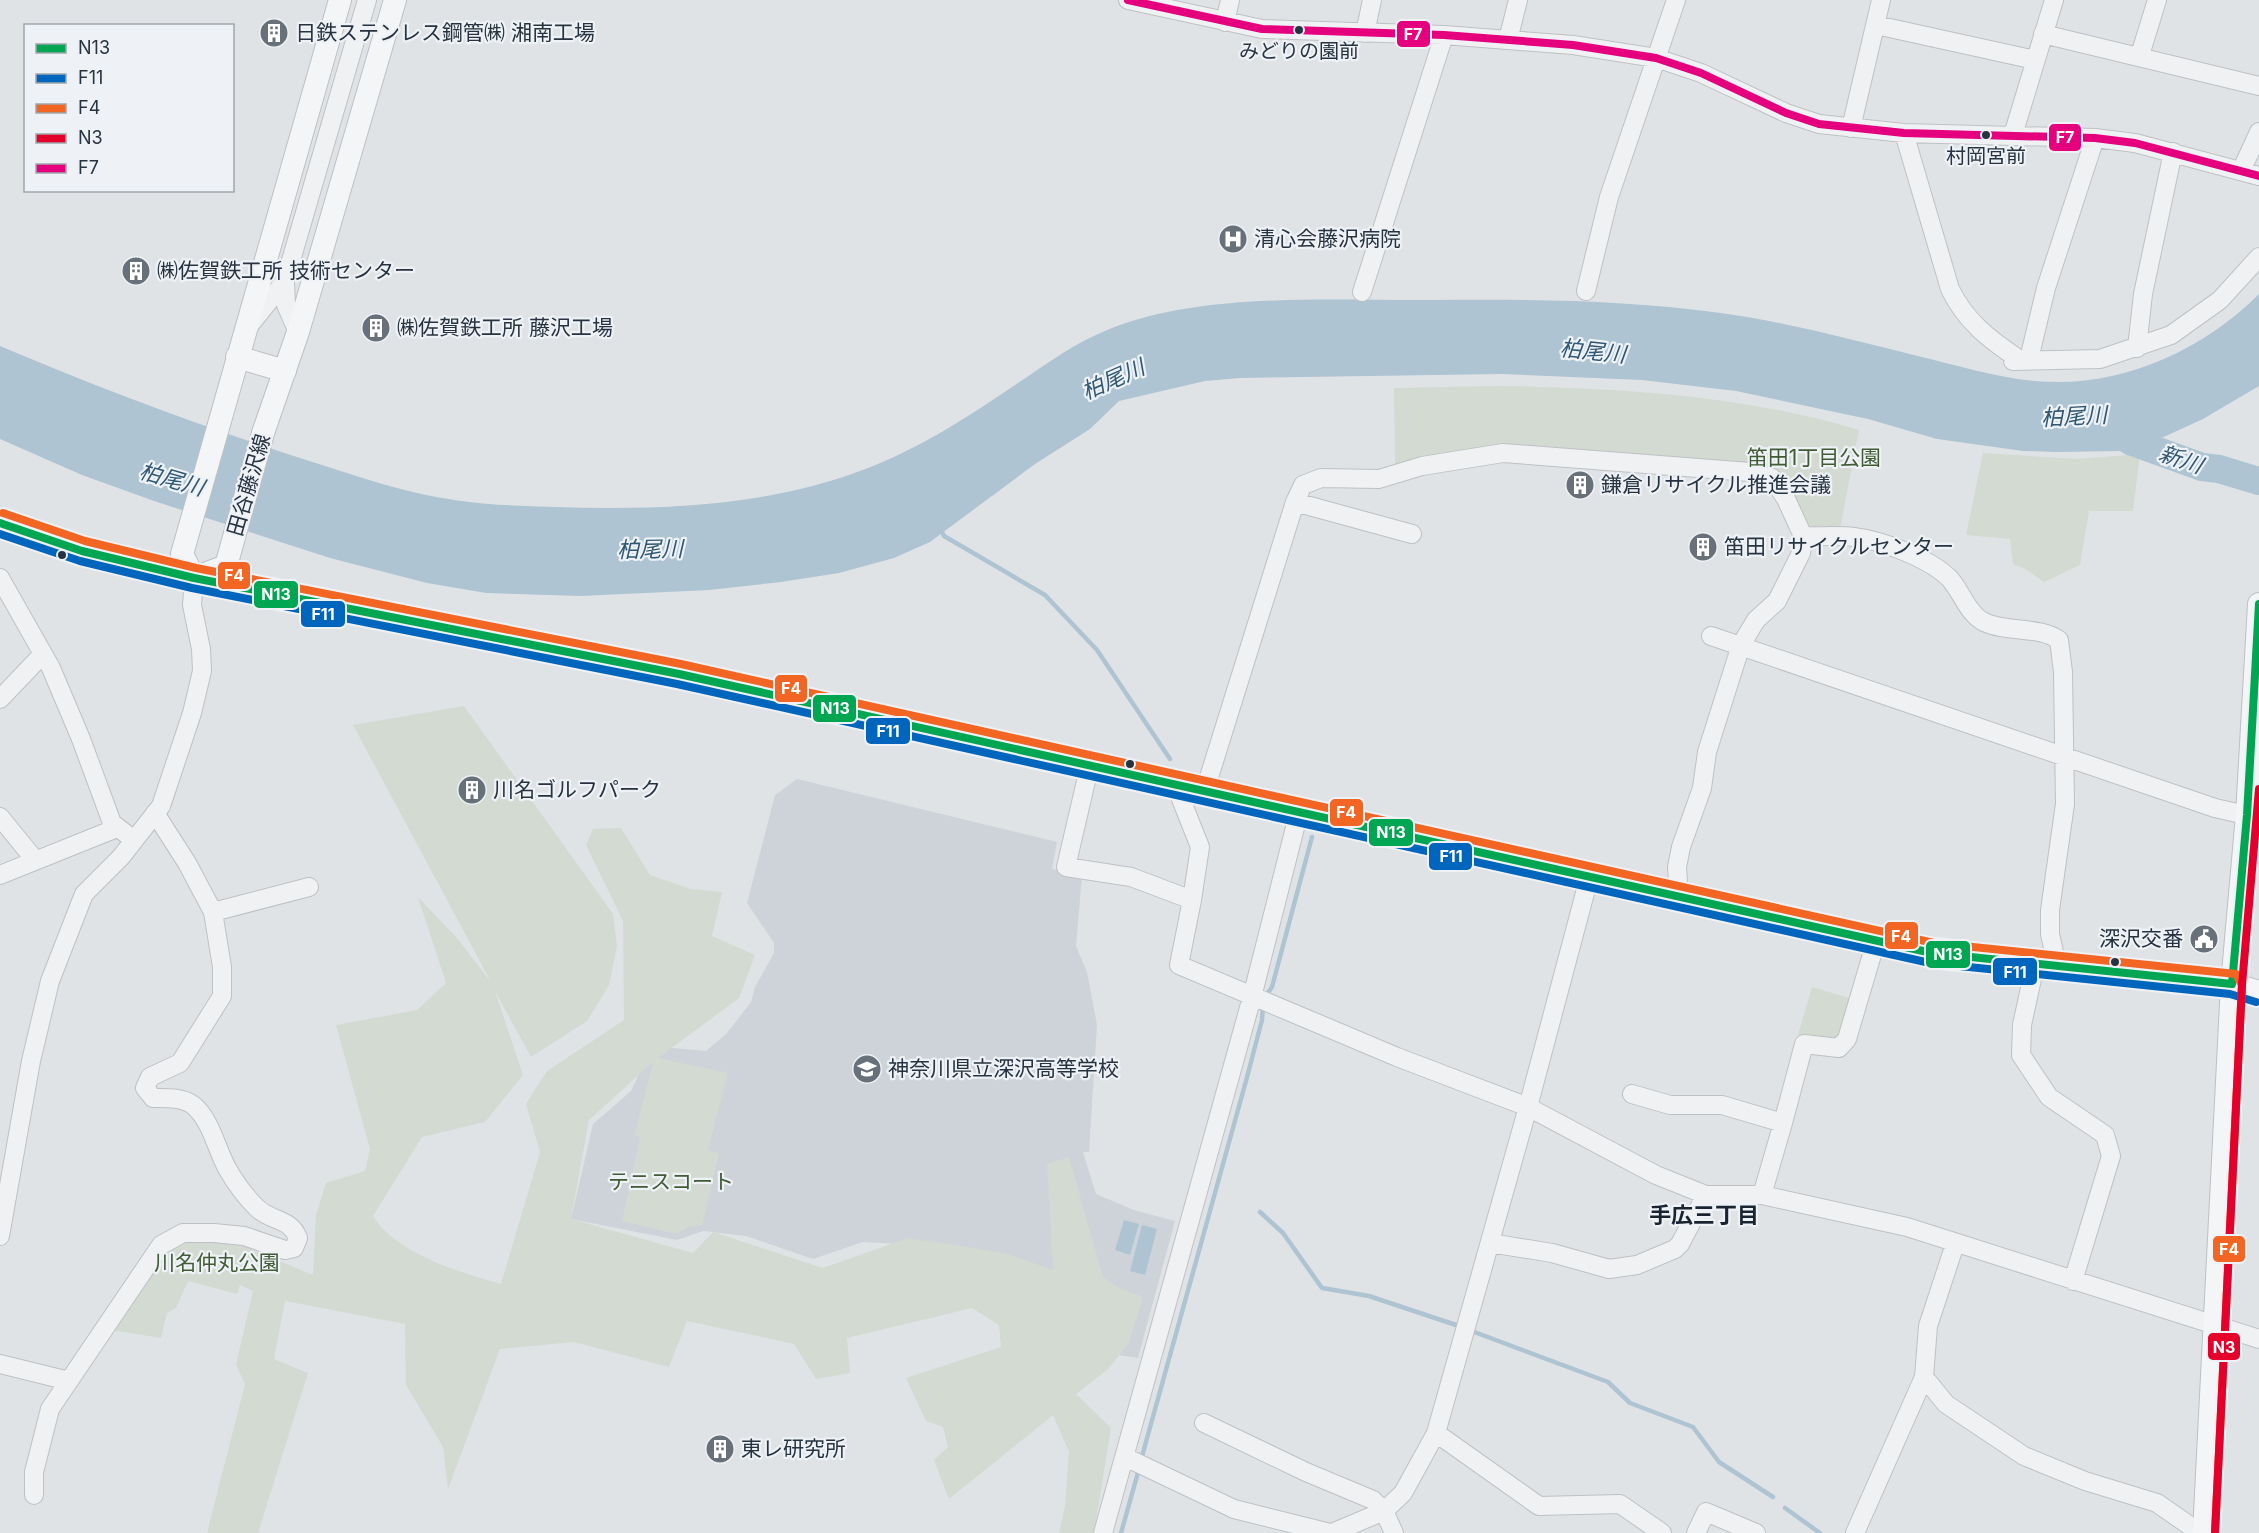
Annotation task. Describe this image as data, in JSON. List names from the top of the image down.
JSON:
{
  "streets": {
    "main road": ["田谷藤沢線"]
  },
  "districts": ["手広三丁目"],
  "water": ["柏尾川", "新川"],
  "parks": ["笛田1丁目公園", "テニスコート", "川名仲丸公園"],
  "places": {
    "other": ["みどりの園前", "村岡宮前"],
    "building": [
      "日鉄ステンレス鋼管㈱ 湘南工場",
      "㈱佐賀鉄工所 技術センター",
      "㈱佐賀鉄工所 藤沢工場",
      "鎌倉リサイクル推進会議",
      "笛田リサイクルセンター",
      "川名ゴルフパーク",
      "東レ研究所"
    ],
    "hospital": ["清心会藤沢病院"],
    "public building": ["深沢交番"],
    "school or university": ["神奈川県立深沢高等学校"]
  },
  "lines": [
    "transit line F7",
    "transit line F4",
    "transit line N13",
    "transit line F11",
    "transit line N3"
  ],
  "legend": [
    "N13",
    "F11",
    "F4",
    "N3",
    "F7"
  ]
}
